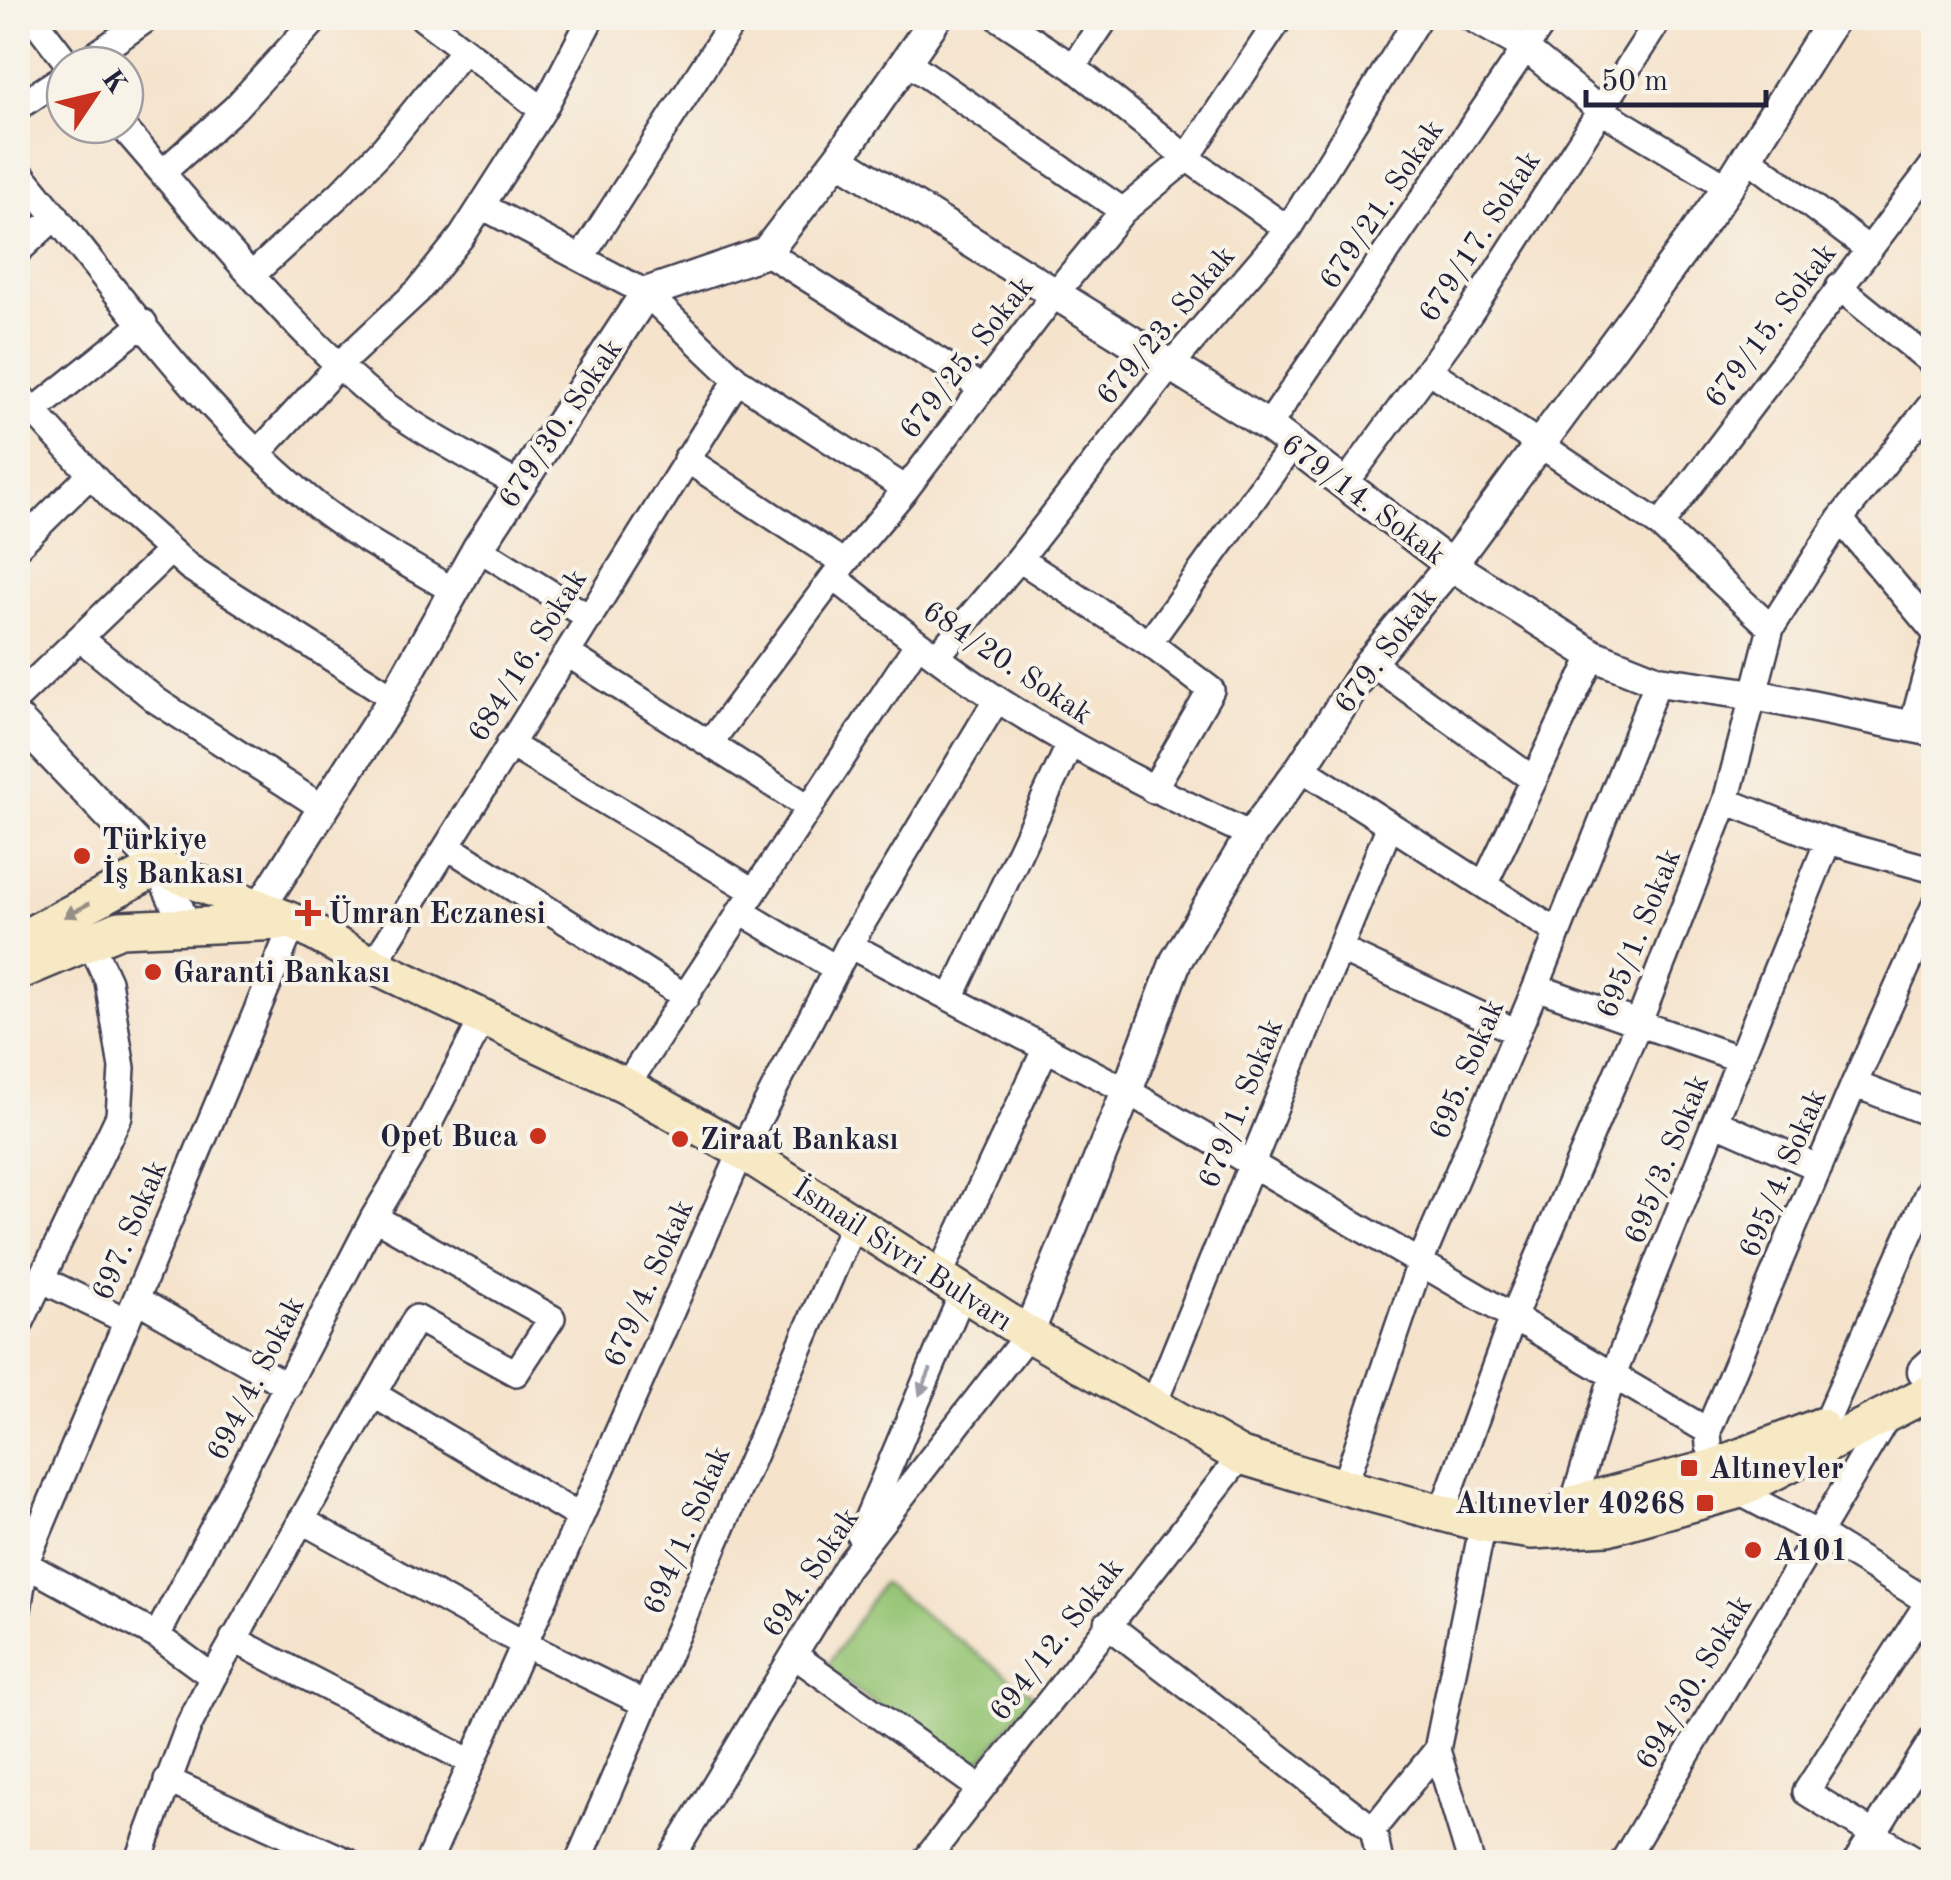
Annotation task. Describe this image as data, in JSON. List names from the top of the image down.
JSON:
{
  "streets": {
    "main road": ["İsmail Sivri Bulvarı"],
    "street": [
      "679/21. Sokak",
      "679/17. Sokak",
      "679/23. Sokak",
      "679/15. Sokak",
      "679/25. Sokak",
      "679/30. Sokak",
      "679/14. Sokak",
      "679. Sokak",
      "684/16. Sokak",
      "684/20. Sokak",
      "695/1. Sokak",
      "695. Sokak",
      "679/1. Sokak",
      "695/3. Sokak",
      "695/4. Sokak",
      "697. Sokak",
      "679/4. Sokak",
      "694/4. Sokak",
      "694/1. Sokak",
      "694. Sokak",
      "694/12. Sokak",
      "694/30. Sokak"
    ]
  },
  "crossings": [
    ["679/21. Sokak", "679/14. Sokak"],
    ["679/17. Sokak", "679/14. Sokak"],
    ["679/23. Sokak", "679/14. Sokak"],
    ["679/23. Sokak", "684/20. Sokak"],
    ["679/23. Sokak", "İsmail Sivri Bulvarı"],
    ["679/25. Sokak", "679/14. Sokak"],
    ["679/25. Sokak", "684/20. Sokak"],
    ["679/30. Sokak", "İsmail Sivri Bulvarı"],
    ["679/14. Sokak", "679. Sokak"],
    ["679/14. Sokak", "695/1. Sokak"],
    ["679/14. Sokak", "695. Sokak"],
    ["679. Sokak", "684/20. Sokak"],
    ["679. Sokak", "İsmail Sivri Bulvarı"],
    ["679. Sokak", "694. Sokak"],
    ["684/16. Sokak", "684/20. Sokak"],
    ["684/16. Sokak", "İsmail Sivri Bulvarı"],
    ["684/20. Sokak", "679/4. Sokak"],
    ["695/1. Sokak", "İsmail Sivri Bulvarı"],
    ["695. Sokak", "İsmail Sivri Bulvarı"],
    ["679/1. Sokak", "İsmail Sivri Bulvarı"],
    ["695/3. Sokak", "İsmail Sivri Bulvarı"],
    ["695/4. Sokak", "İsmail Sivri Bulvarı"],
    ["697. Sokak", "İsmail Sivri Bulvarı"],
    ["İsmail Sivri Bulvarı", "679/4. Sokak"],
    ["İsmail Sivri Bulvarı", "694/4. Sokak"],
    ["İsmail Sivri Bulvarı", "694/1. Sokak"],
    ["İsmail Sivri Bulvarı", "694. Sokak"],
    ["İsmail Sivri Bulvarı", "694/12. Sokak"],
    ["İsmail Sivri Bulvarı", "694/30. Sokak"]
  ],
  "places": {
    "other": [
      "Türkiye İş Bankası",
      "Garanti Bankası",
      "Opet Buca",
      "Ziraat Bankası",
      "A101"
    ],
    "health": ["Ümran Eczanesi"],
    "transit": ["Altınevler", "Altınevler 40268"]
  },
  "scale_bar": "50 m",
  "north": "top right"
}
